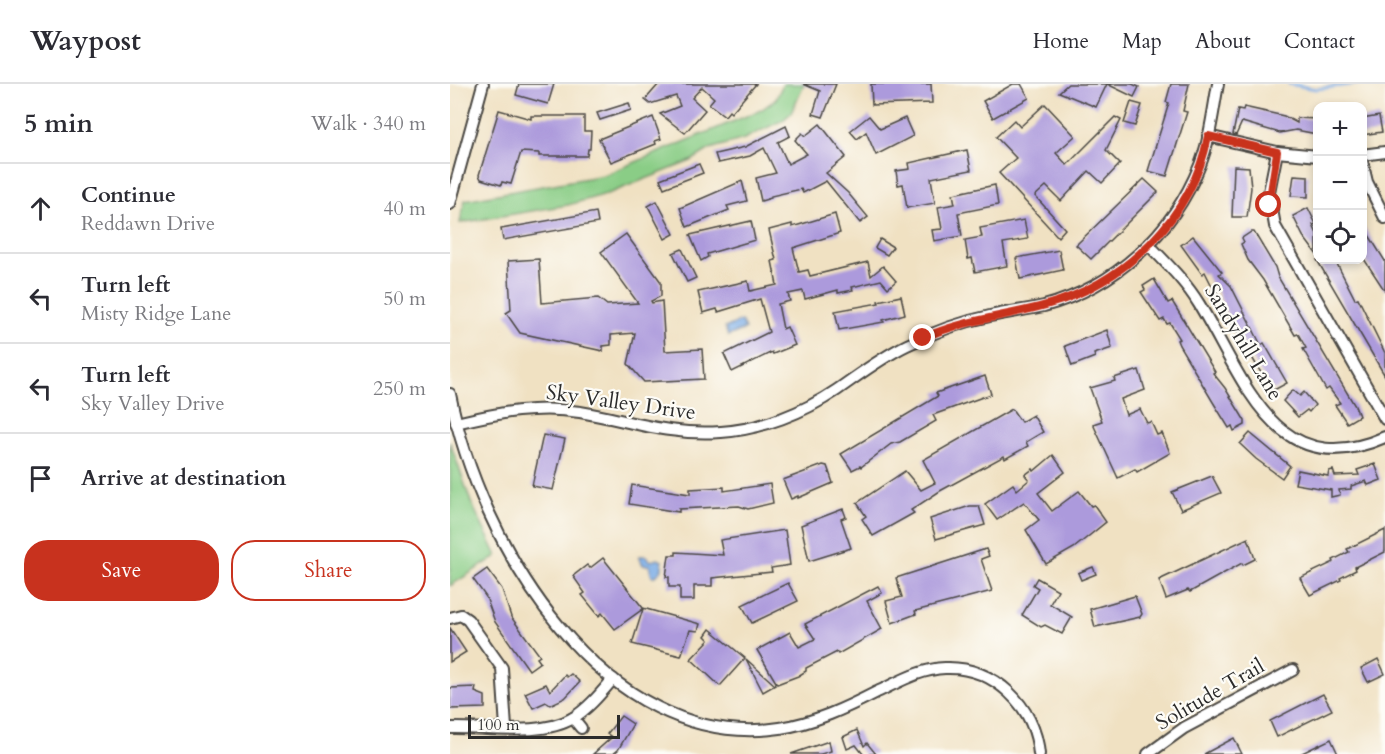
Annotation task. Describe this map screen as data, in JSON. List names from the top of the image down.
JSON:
{
  "streets": {
    "street": ["Sandyhill Lane", "Sky Valley Drive", "Solitude Trail"]
  },
  "crossings": [
    ["Sandyhill Lane", "Sky Valley Drive"]
  ],
  "scale_bar": "100 m",
  "page": {
    "header": "Waypost",
    "nav": [
      "Home",
      "Map",
      "About",
      "Contact"
    ],
    "heading": ["5 min", "Walk · 340 m"],
    "map_buttons": ["+", "−"],
    "list": [
      ["Continue", "Reddawn Drive", "40 m"],
      ["Turn left", "Misty Ridge Lane", "50 m"],
      ["Turn left", "Sky Valley Drive", "250 m"],
      "Arrive at destination"
    ],
    "buttons": ["Save", "Share"],
    "scale": "100 m"
  }
}
